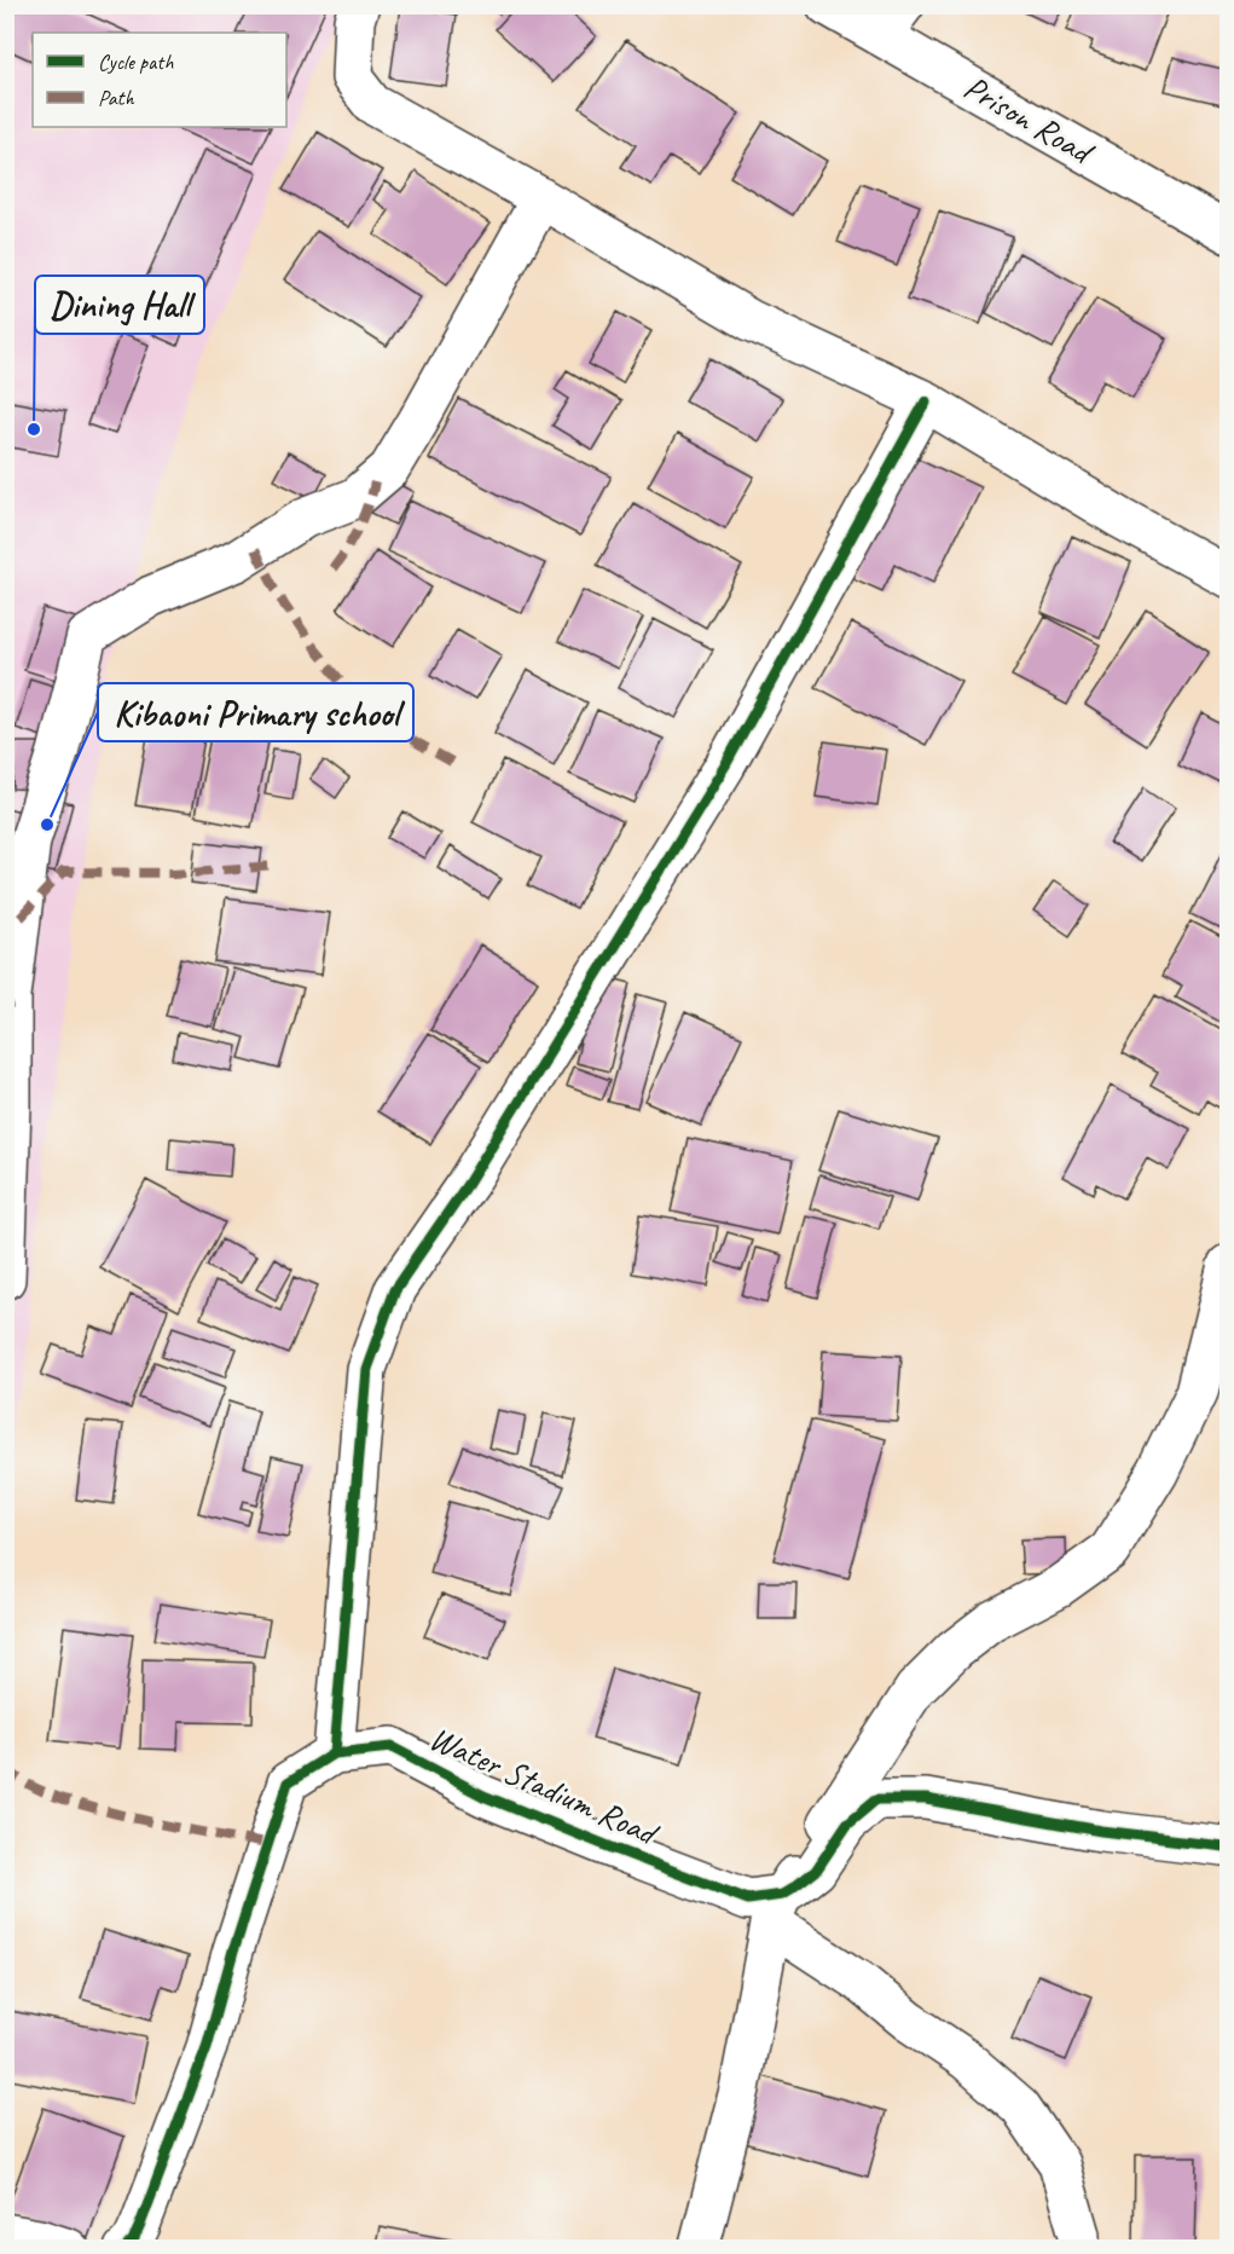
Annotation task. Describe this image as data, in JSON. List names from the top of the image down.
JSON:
{
  "streets": {
    "street": ["Prison Road", "Water Stadium Road"]
  },
  "places": ["Dining Hall", "Kibaoni Primary school"],
  "legend": ["Cycle path", "Path"]
}
